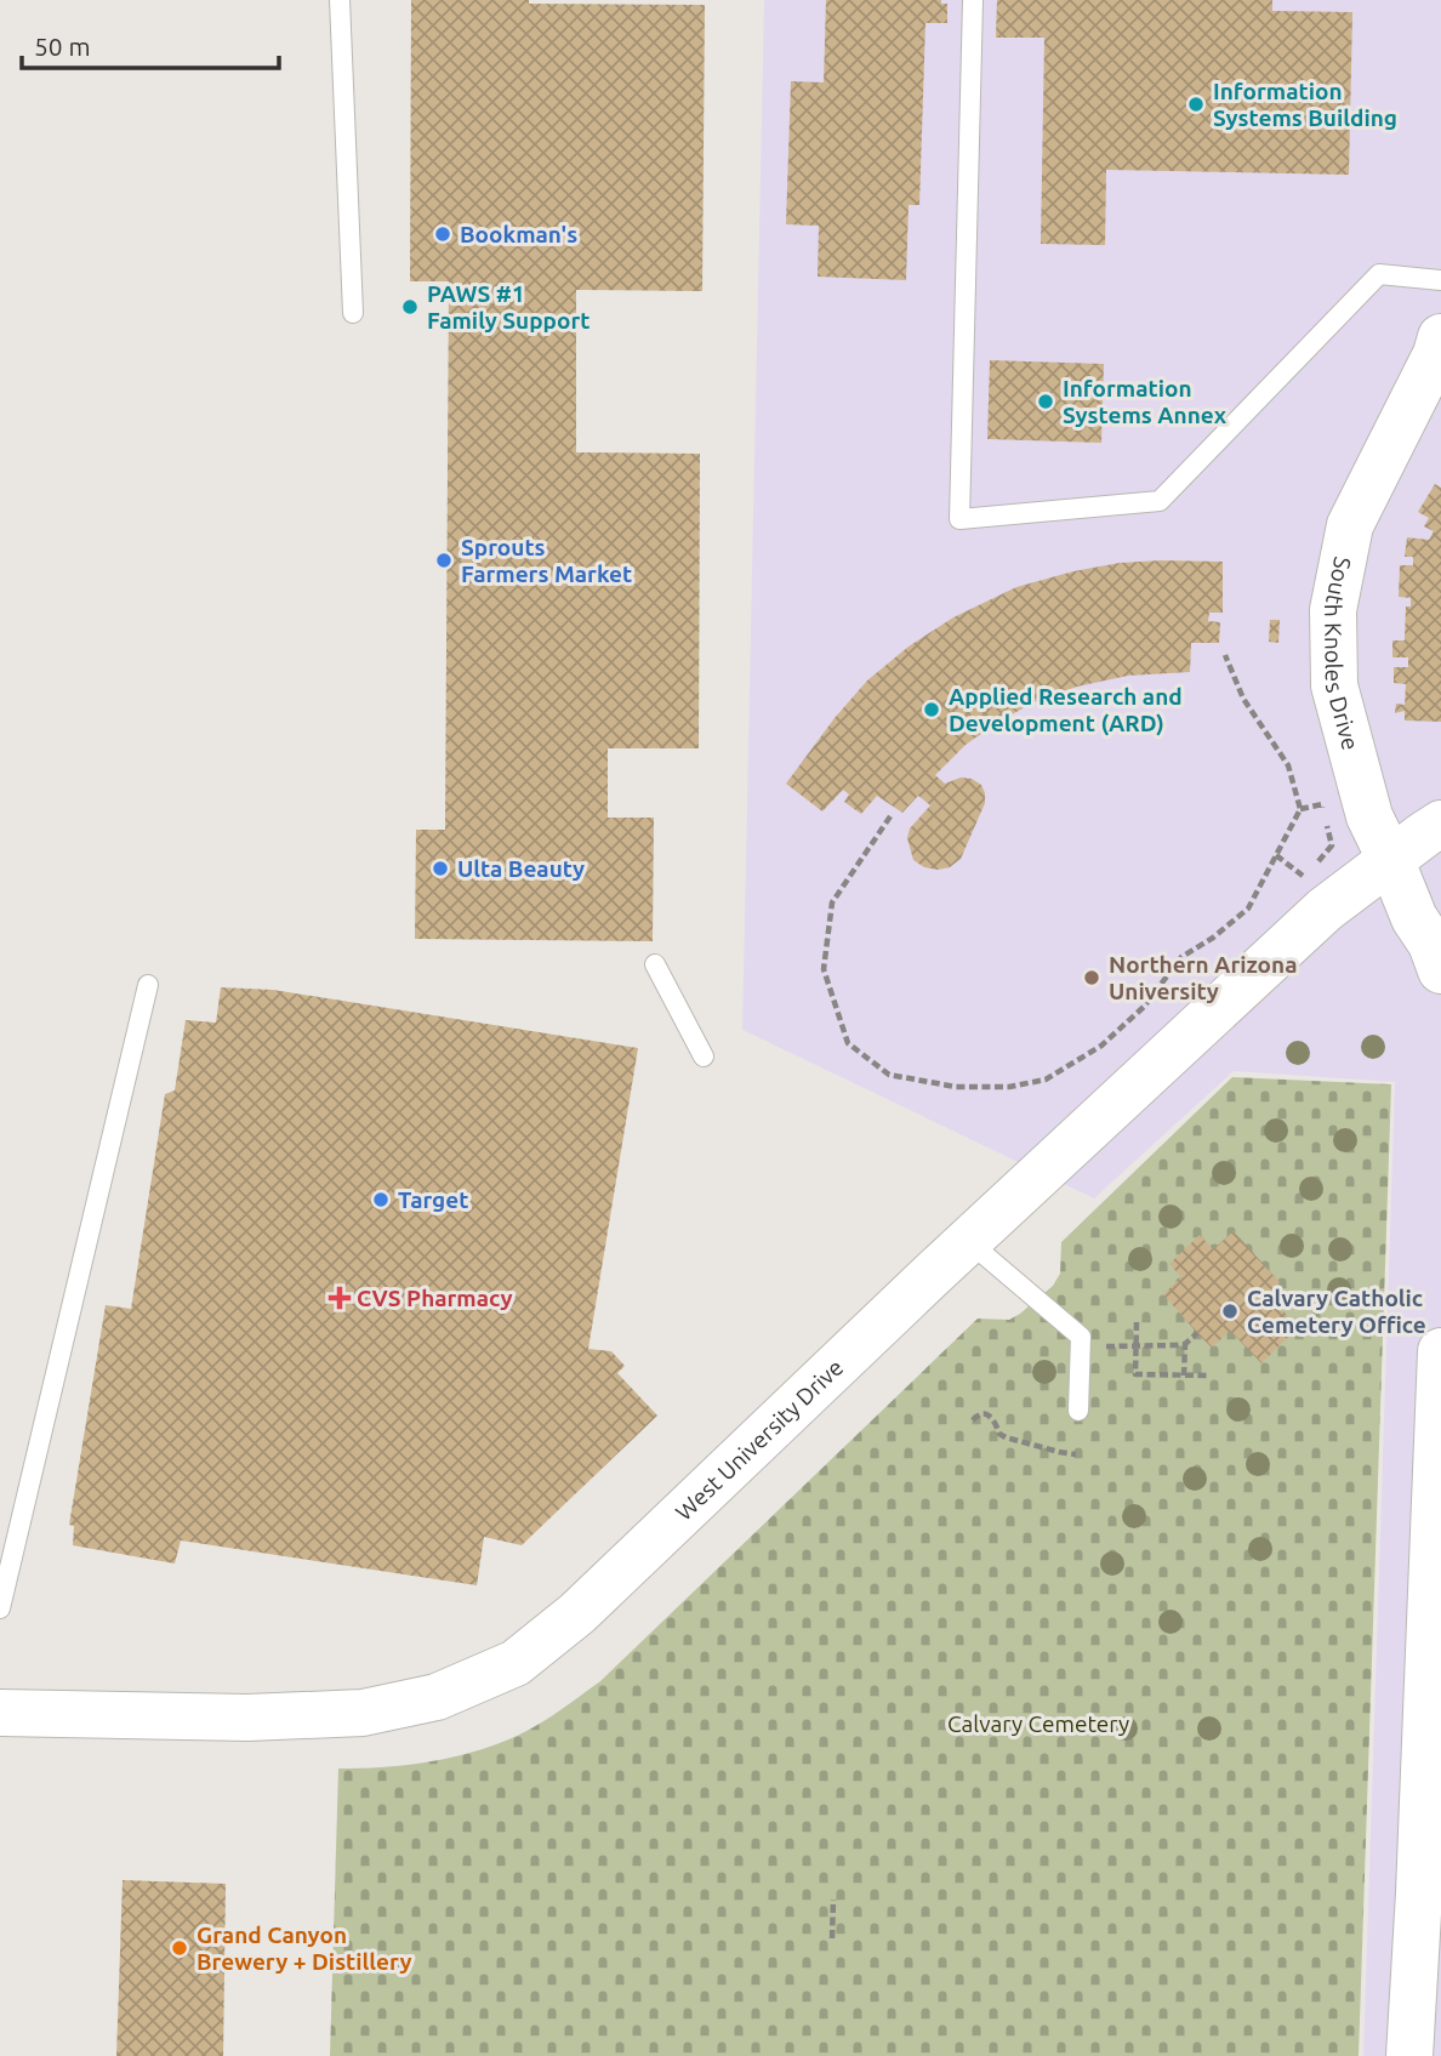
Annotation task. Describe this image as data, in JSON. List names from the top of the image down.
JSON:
{
  "streets": {
    "street": ["South Knoles Drive", "West University Drive"]
  },
  "crossings": [
    ["South Knoles Drive", "West University Drive"]
  ],
  "parks": ["Calvary Cemetery"],
  "places": {
    "other": [
      "Information Systems Building",
      "Bookman's",
      "PAWS #1 Family Support",
      "Information Systems Annex",
      "Sprouts Farmers Market",
      "Applied Research and Development (ARD)",
      "Ulta Beauty",
      "Northern Arizona University",
      "Target",
      "Calvary Catholic Cemetery Office",
      "Grand Canyon Brewery + Distillery"
    ],
    "health": ["CVS Pharmacy"]
  },
  "scale_bar": "50 m"
}
